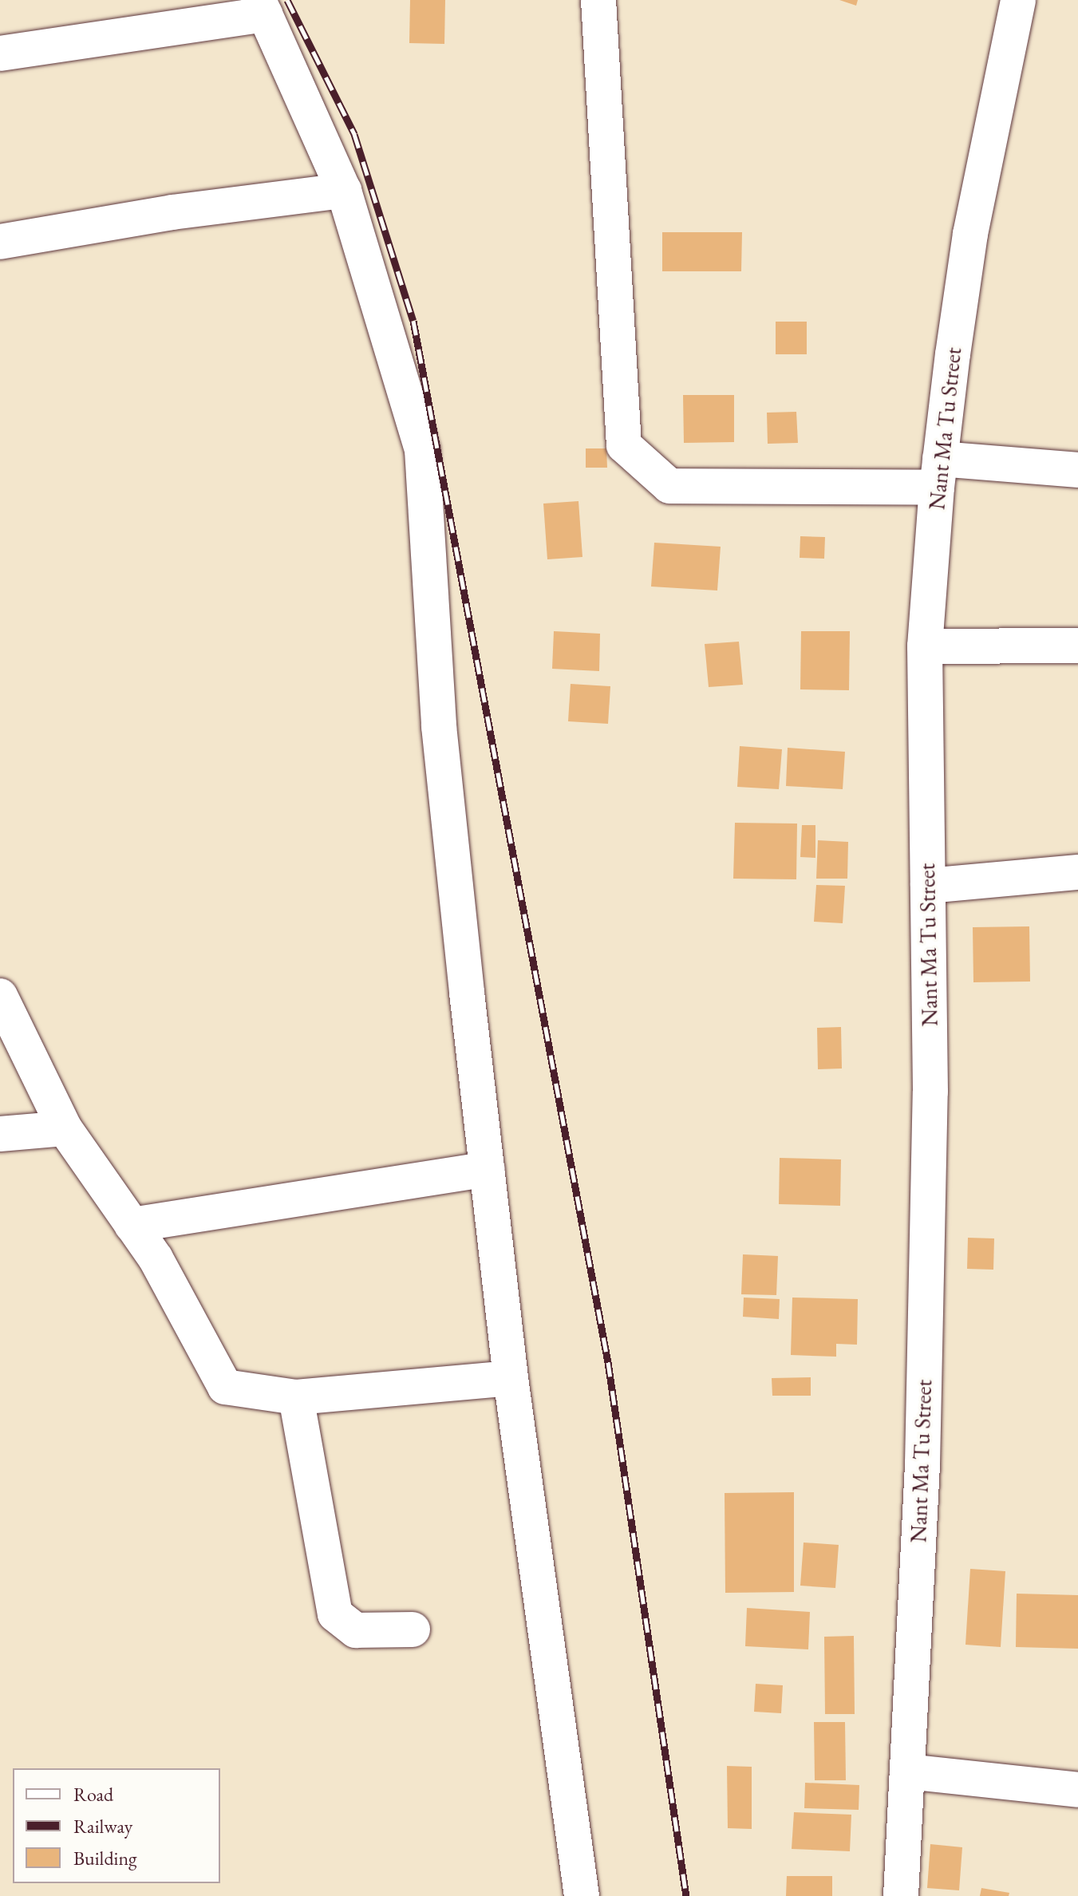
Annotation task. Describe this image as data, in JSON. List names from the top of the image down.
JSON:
{
  "streets": {
    "street": ["Nant Ma Tu Street"]
  },
  "legend": ["Road", "Railway", "Building"]
}
